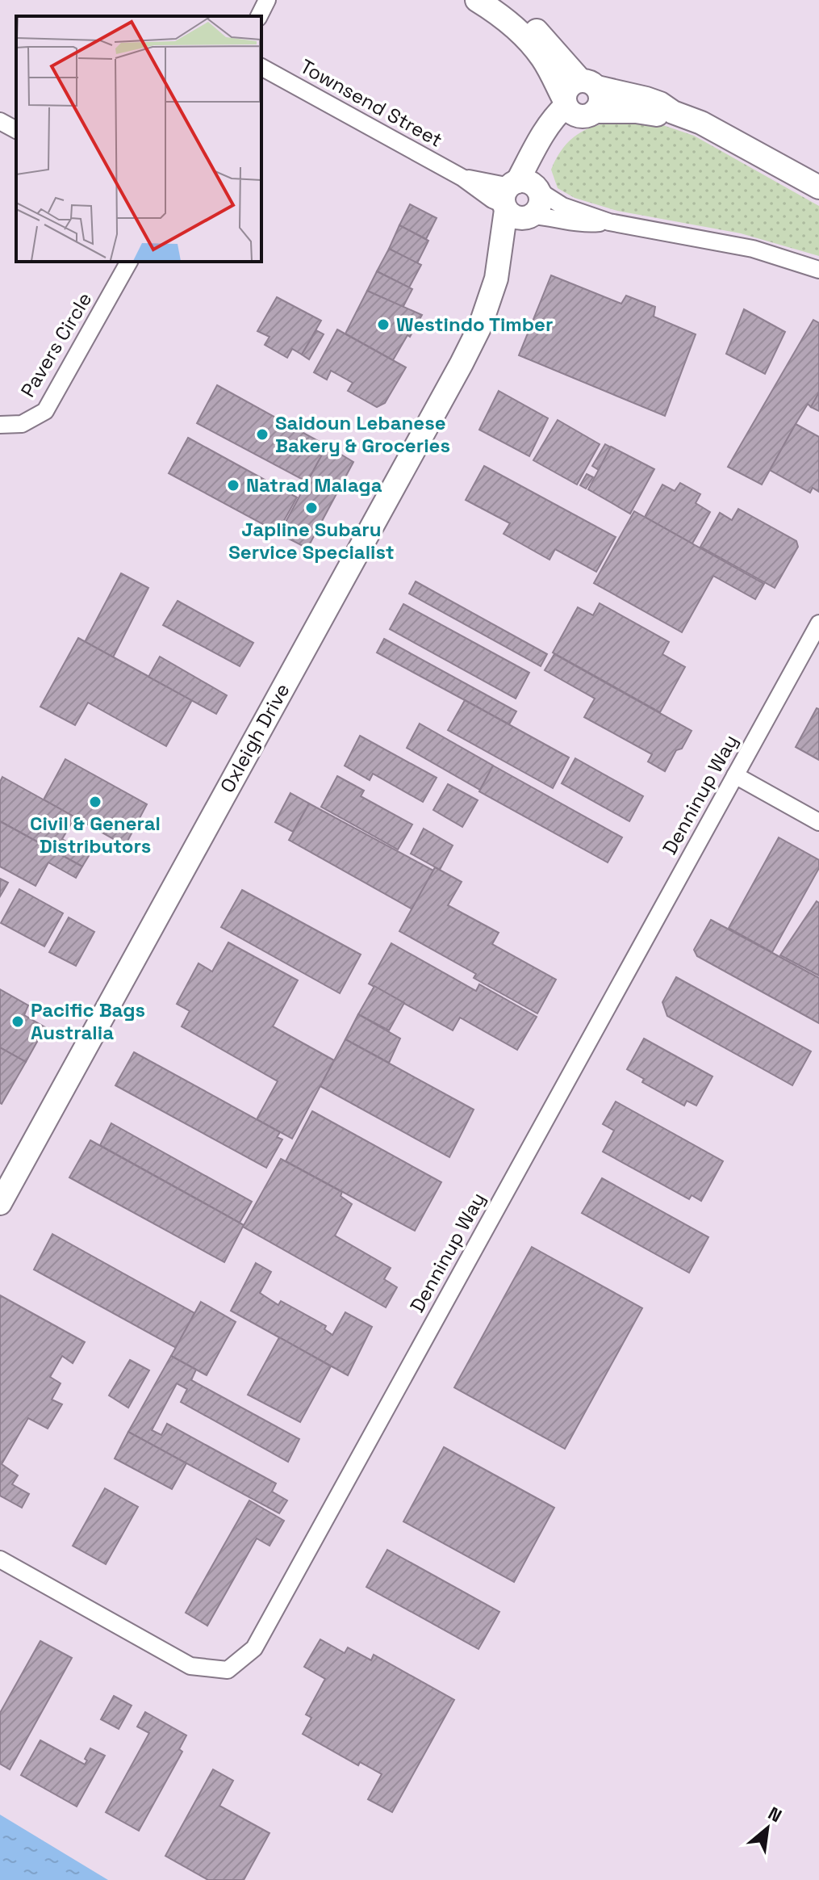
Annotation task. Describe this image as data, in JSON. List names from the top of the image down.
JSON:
{
  "streets": {
    "street": [
      "Townsend Street",
      "Pavers Circle",
      "Oxleigh Drive",
      "Denninup Way"
    ]
  },
  "crossings": [
    ["Townsend Street", "Oxleigh Drive"]
  ],
  "places": [
    "Westindo Timber",
    "Saidoun Lebanese Bakery & Groceries",
    "Natrad Malaga",
    "Japline Subaru Service Specialist",
    "Civil & General Distributors",
    "Pacific Bags Australia"
  ],
  "north": "top right"
}
